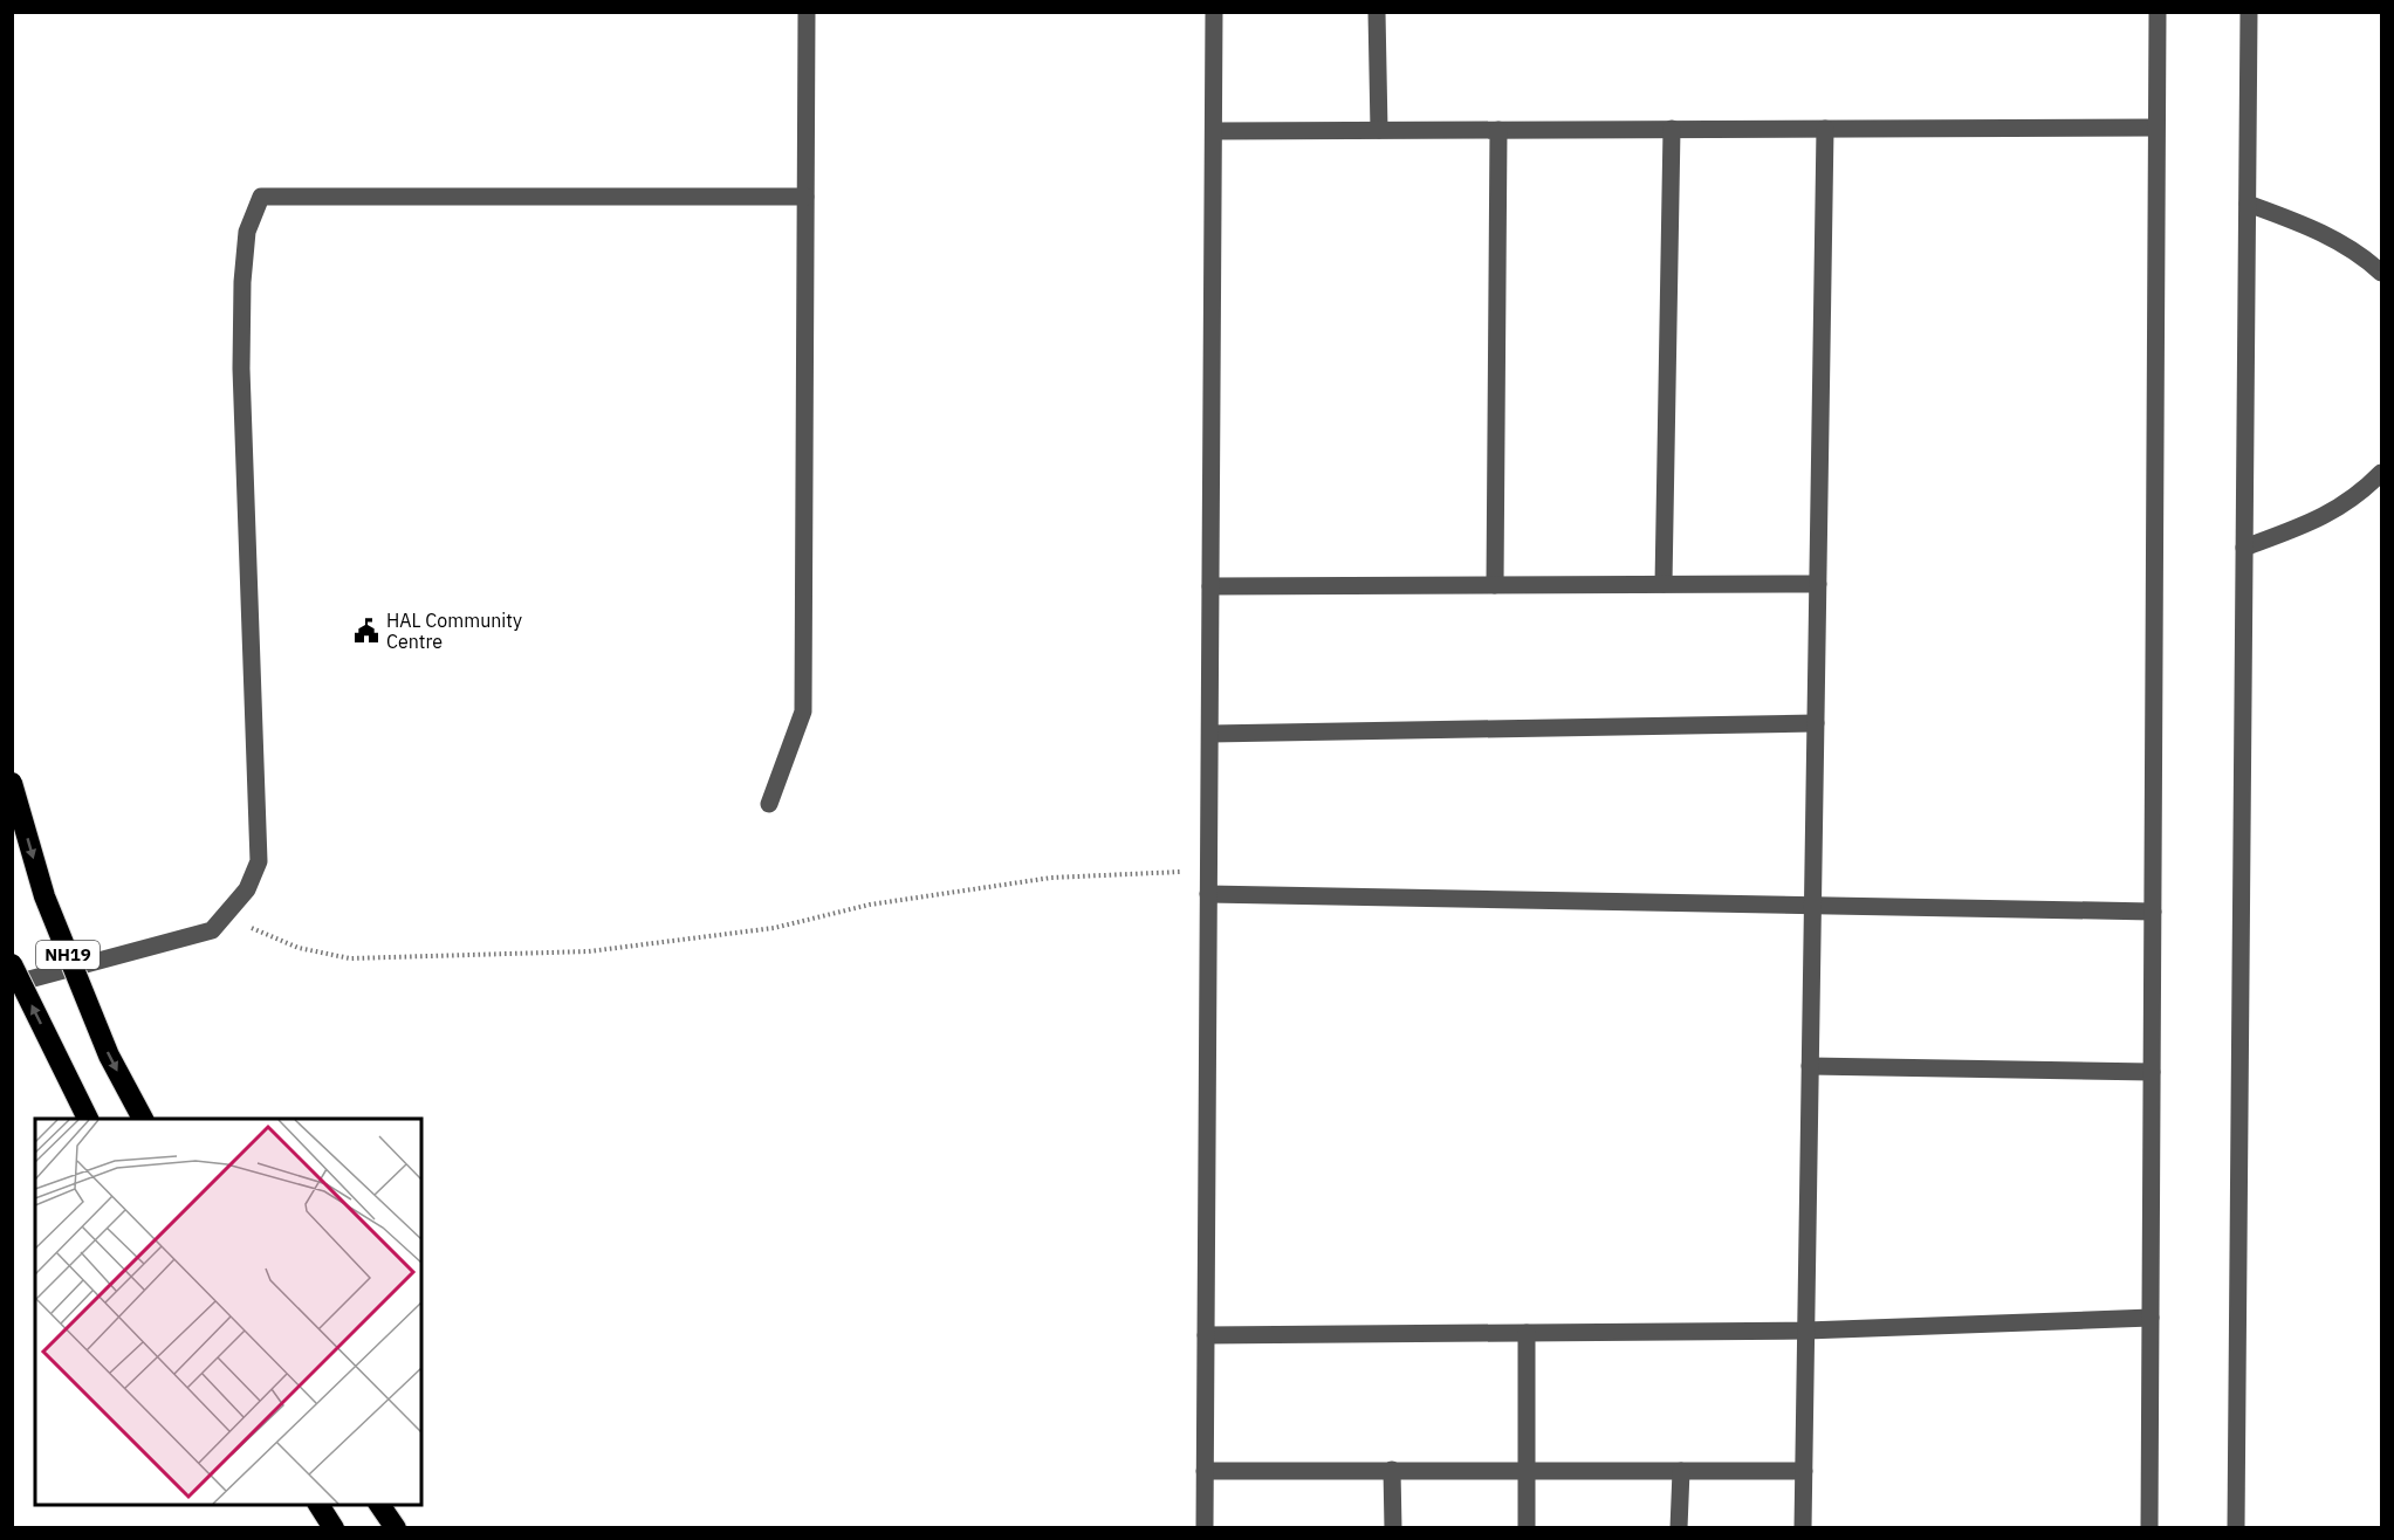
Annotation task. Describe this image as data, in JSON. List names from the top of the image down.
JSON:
{
  "streets": {
    "highway": ["NH19"]
  },
  "places": {
    "public building": ["HAL Community Centre"]
  }
}
